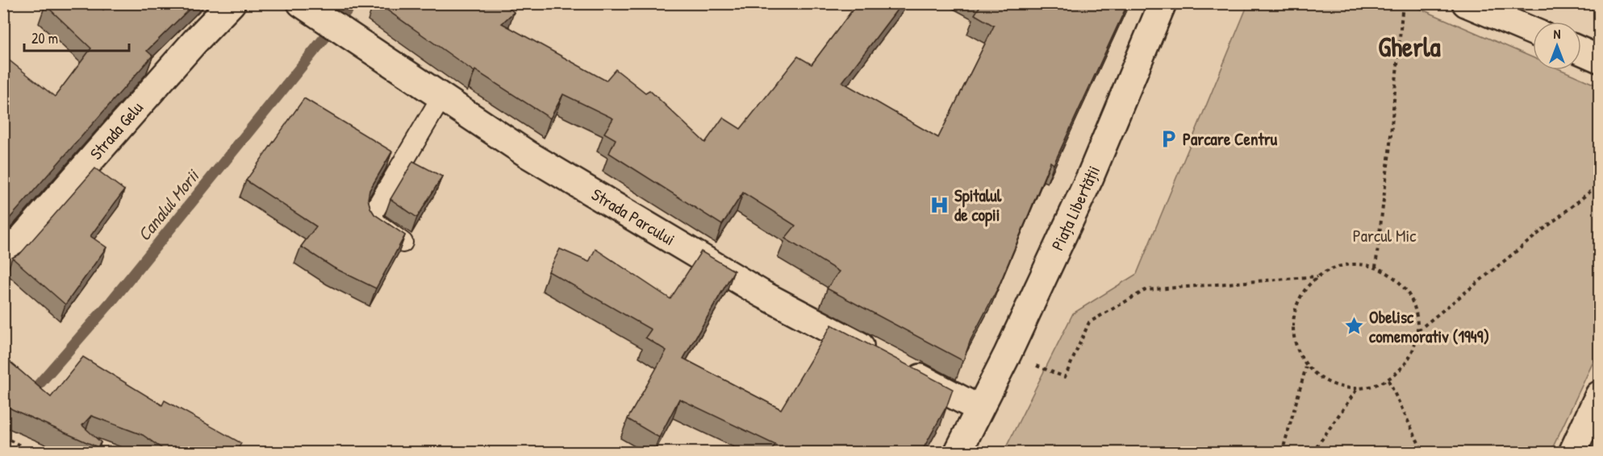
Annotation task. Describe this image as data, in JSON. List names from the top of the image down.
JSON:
{
  "streets": {
    "street": ["Strada Gelu", "Piața Libertății", "Strada Parcului"]
  },
  "crossings": [
    ["Piața Libertății", "Strada Parcului"]
  ],
  "districts": ["Gherla"],
  "water": ["Canalul Morii"],
  "parks": ["Parcul Mic"],
  "places": {
    "parking": ["Parcare Centru"],
    "hospital": ["Spitalul de copii"],
    "place": ["Obelisc comemorativ (1949)"]
  },
  "scale_bar": "20 m",
  "north": "top"
}
